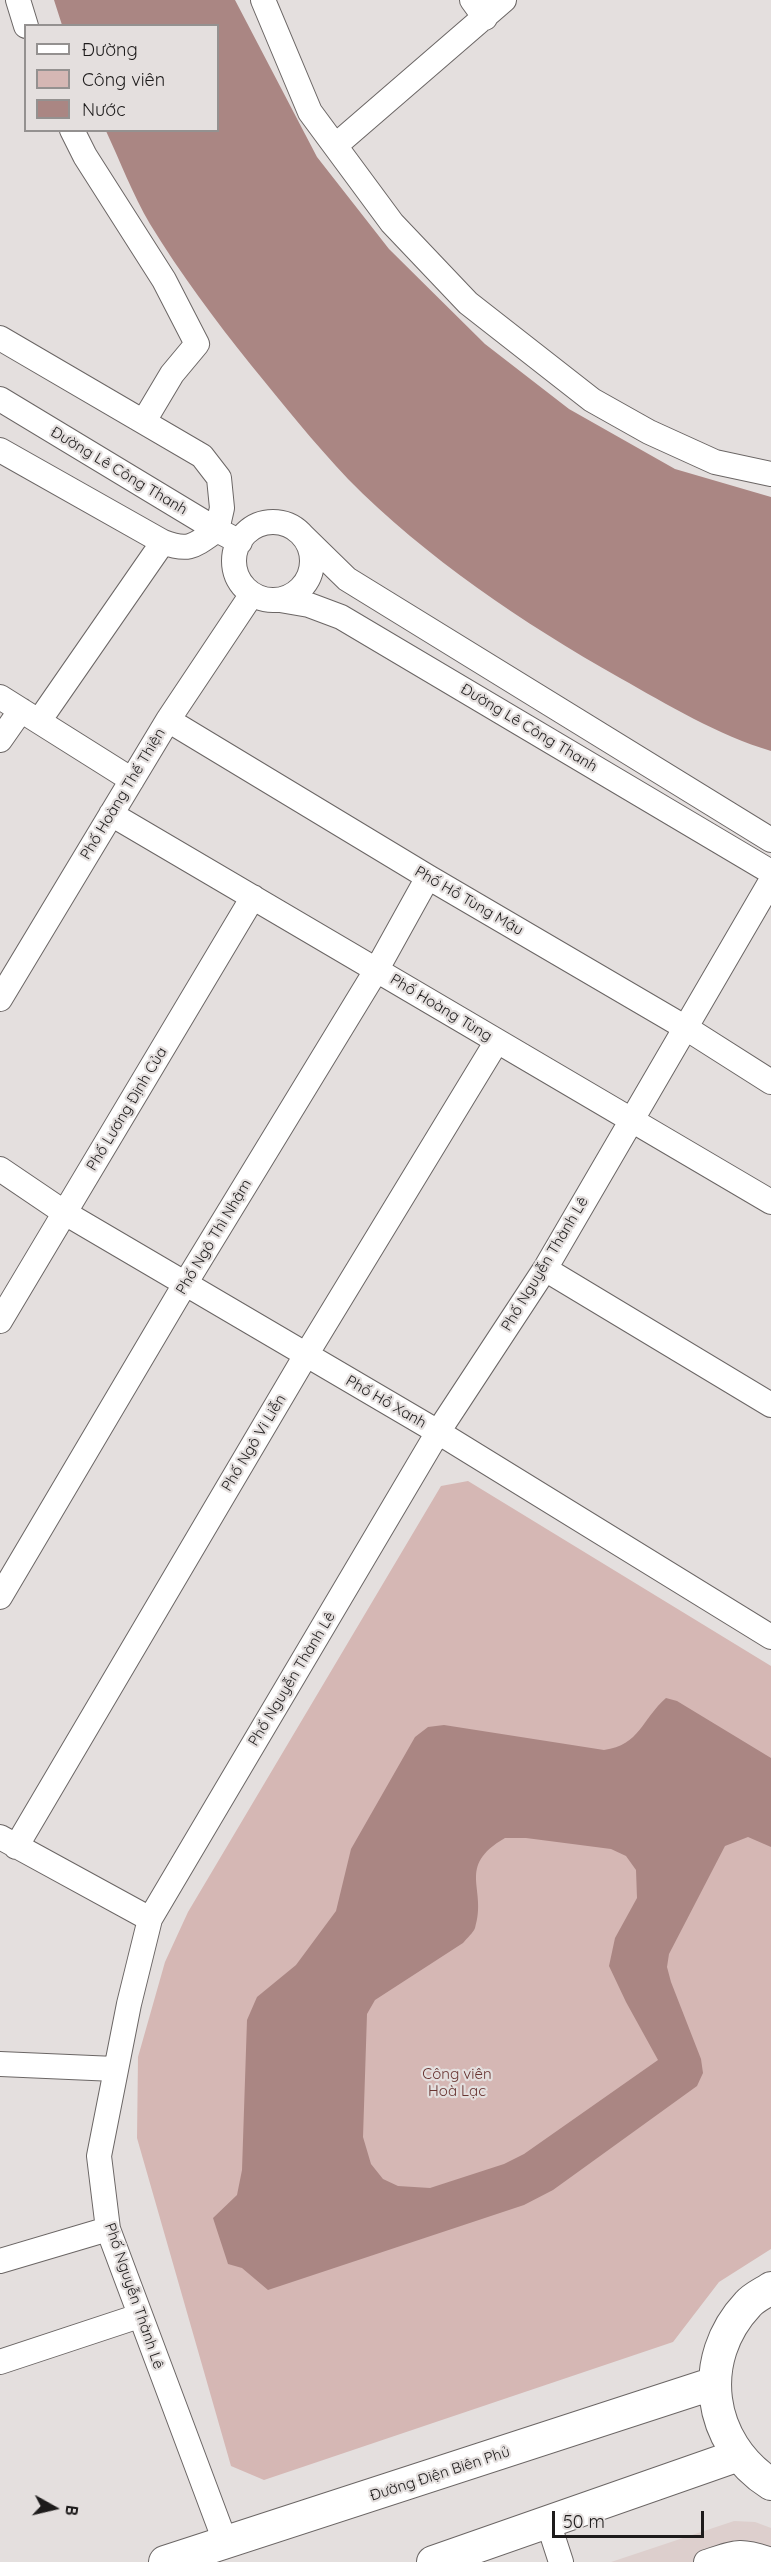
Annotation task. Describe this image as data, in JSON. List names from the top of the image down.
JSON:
{
  "streets": {
    "main road": ["Đường Điện Biên Phủ"],
    "street": [
      "Đường Lê Công Thanh",
      "Phố Hoàng Thế Thiện",
      "Phố Hồ Tùng Mậu",
      "Phố Hoàng Tùng",
      "Phố Lương Định Của",
      "Phố Ngô Thì Nhậm",
      "Phố Nguyễn Thành Lê",
      "Phố Hồ Xanh",
      "Phố Ngô Vi Liễn"
    ]
  },
  "crossings": [
    ["Đường Lê Công Thanh", "Phố Hoàng Thế Thiện"],
    ["Phố Hoàng Thế Thiện", "Phố Hồ Tùng Mậu"],
    ["Phố Hoàng Thế Thiện", "Phố Hoàng Tùng"],
    ["Phố Hồ Tùng Mậu", "Phố Ngô Thì Nhậm"],
    ["Phố Hồ Tùng Mậu", "Phố Nguyễn Thành Lê"],
    ["Phố Hoàng Tùng", "Phố Lương Định Của"],
    ["Phố Hoàng Tùng", "Phố Ngô Thì Nhậm"],
    ["Phố Hoàng Tùng", "Phố Nguyễn Thành Lê"],
    ["Phố Hoàng Tùng", "Phố Ngô Vi Liễn"],
    ["Phố Lương Định Của", "Phố Hồ Xanh"],
    ["Phố Ngô Thì Nhậm", "Phố Hồ Xanh"],
    ["Phố Nguyễn Thành Lê", "Phố Hồ Xanh"],
    ["Phố Nguyễn Thành Lê", "Đường Điện Biên Phủ"],
    ["Phố Hồ Xanh", "Phố Ngô Vi Liễn"]
  ],
  "parks": ["Công viên Hoà Lạc"],
  "legend": ["Đường", "Công viên", "Nước"],
  "scale_bar": "50 m",
  "north": "right"
}
